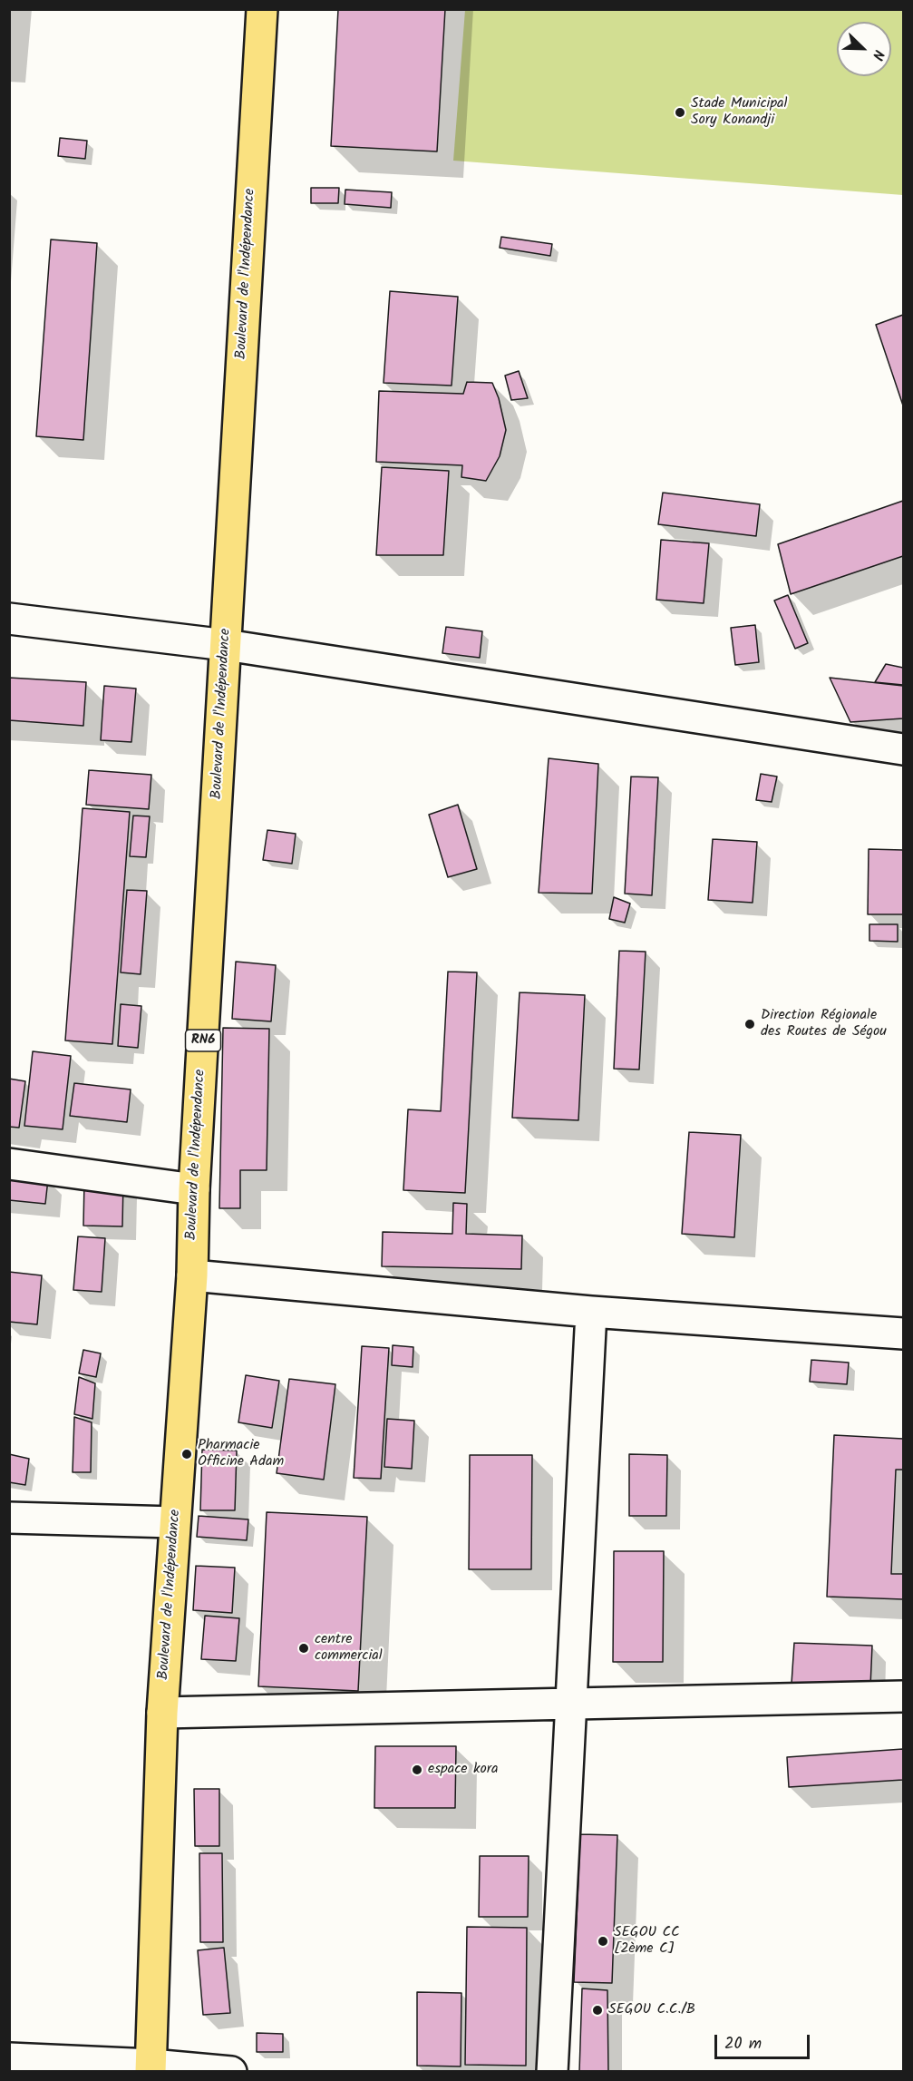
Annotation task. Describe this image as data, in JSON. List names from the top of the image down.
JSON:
{
  "streets": {
    "highway": ["Boulevard de l'Indépendance", "RN6"]
  },
  "places": [
    "Stade Municipal Sory Konandji",
    "Direction Régionale des Routes de Ségou",
    "Pharmacie Officine Adam",
    "centre commercial",
    "espace kora",
    "SEGOU CC [2ème C]",
    "SEGOU C.C./B"
  ],
  "scale_bar": "20 m",
  "north": "bottom right"
}
